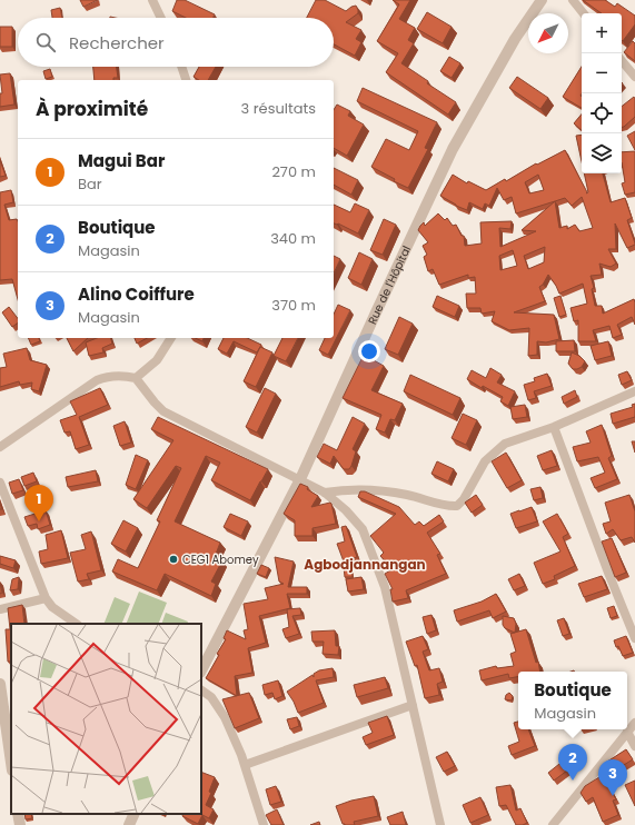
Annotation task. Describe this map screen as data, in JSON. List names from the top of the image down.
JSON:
{
  "streets": {
    "street": ["Rue de l'Hôpital"]
  },
  "districts": ["Agbodjannangan"],
  "places": ["CEG1 Abomey"],
  "north": "bottom left",
  "page": {
    "map_buttons": ["+", "−"],
    "search": "Rechercher",
    "heading": ["À proximité", "3 résultats"],
    "list": [
      {
        "mark": "1",
        "name": "Magui Bar",
        "note": "Bar",
        "value": "270 m"
      },
      {
        "mark": "2",
        "name": "Boutique",
        "note": "Magasin",
        "value": "340 m"
      },
      {
        "mark": "3",
        "name": "Alino Coiffure",
        "note": "Magasin",
        "value": "370 m"
      }
    ],
    "pins": ["1", "2", "3"],
    "popup": ["Boutique", "Magasin"]
  }
}
